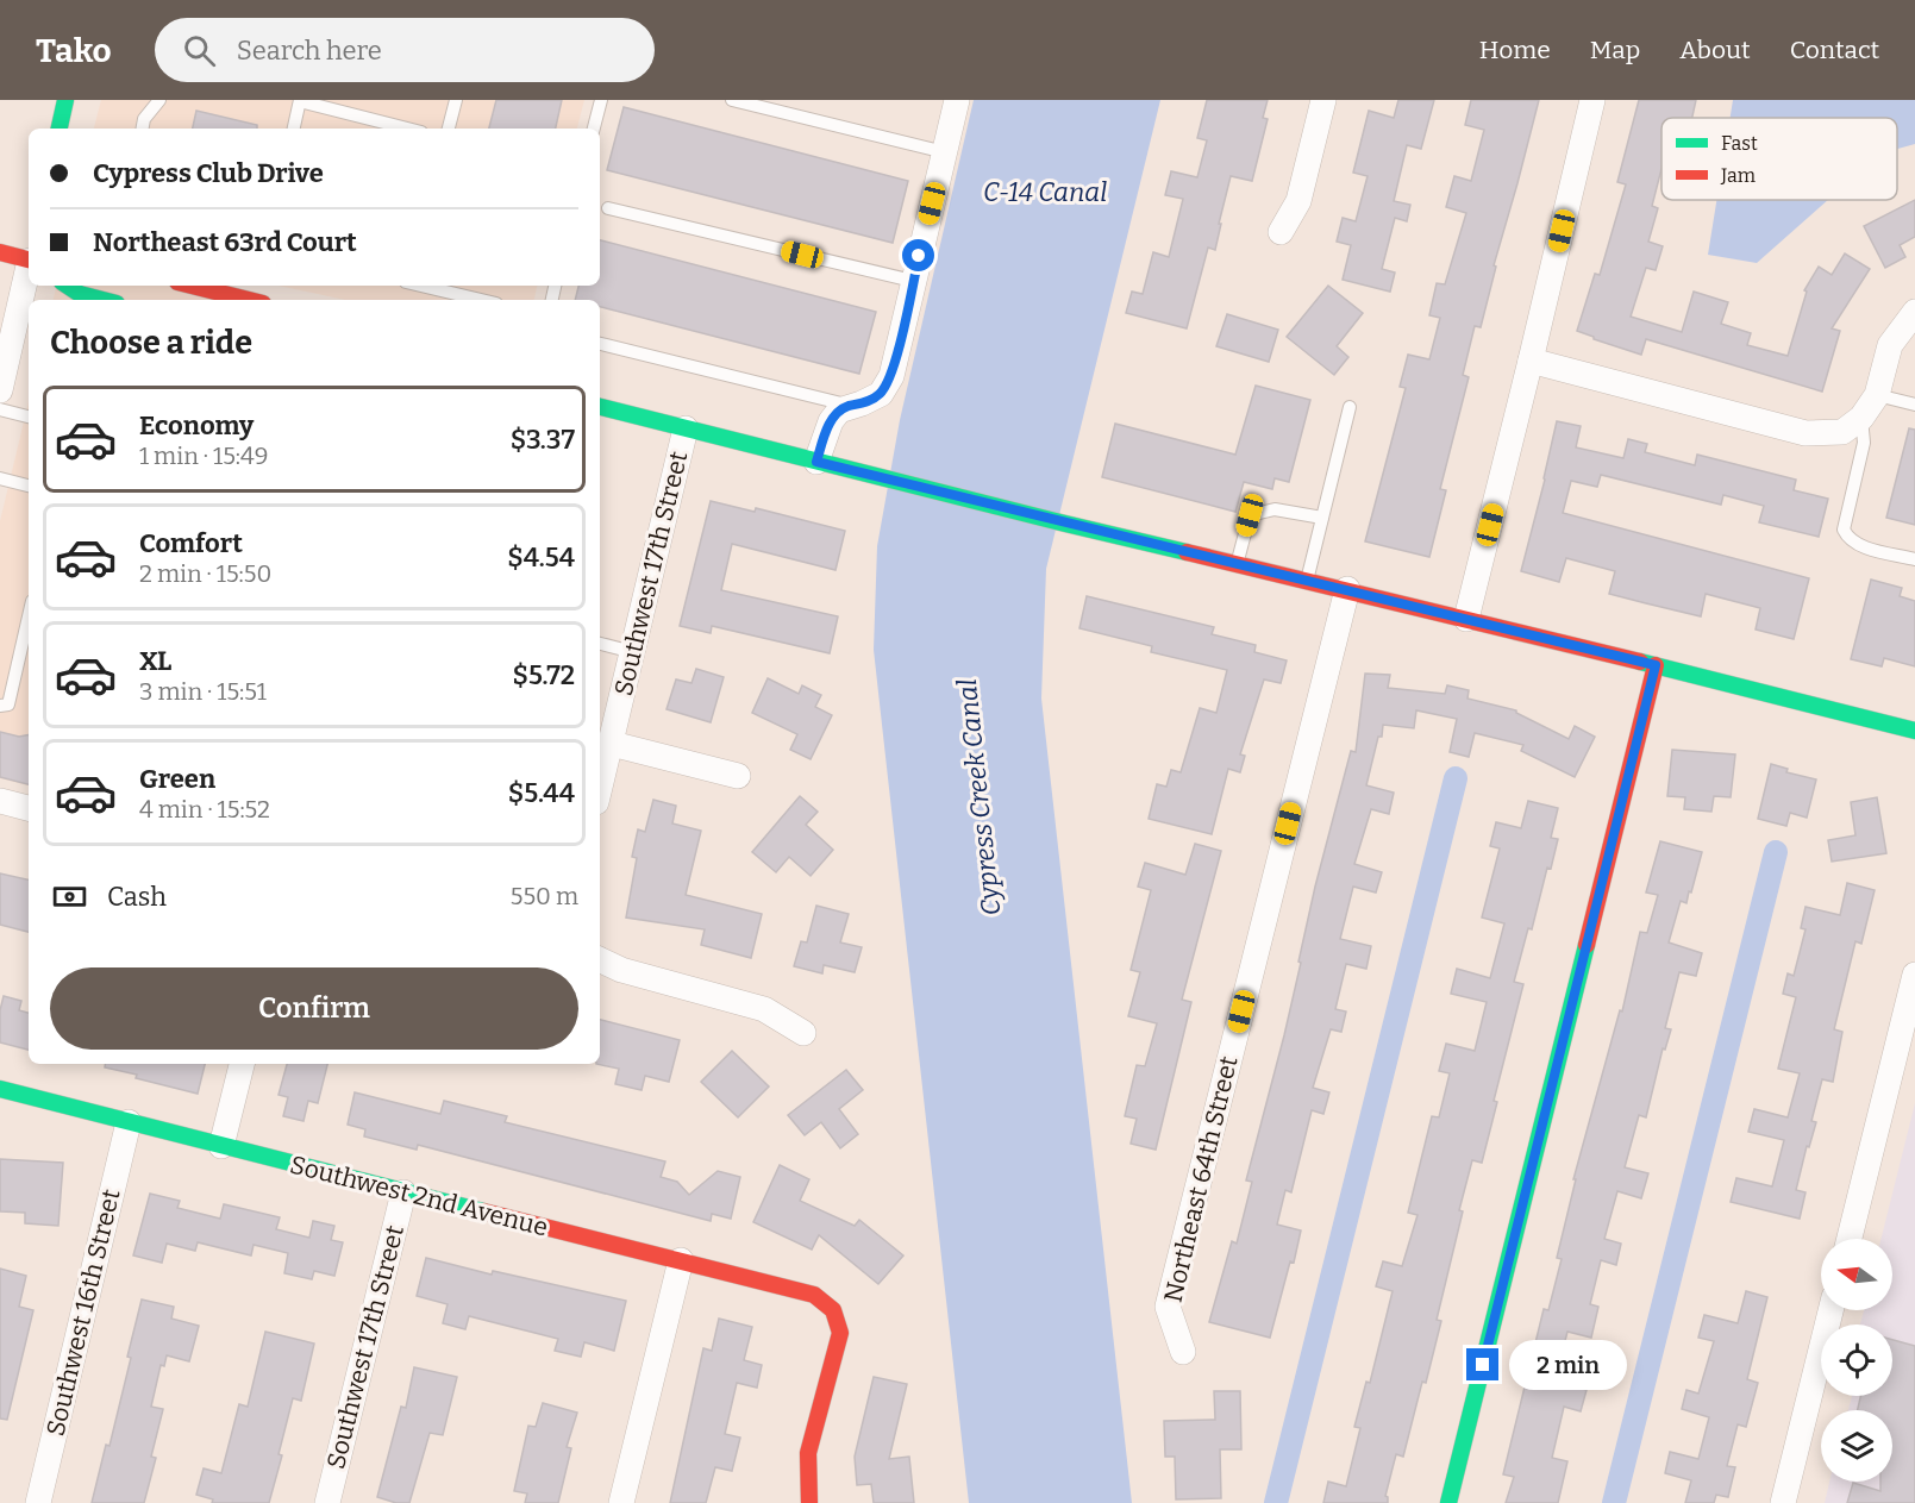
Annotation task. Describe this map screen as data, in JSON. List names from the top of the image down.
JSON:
{
  "streets": {
    "street": [
      "Southwest 17th Street",
      "Northeast 64th Street",
      "Southwest 2nd Avenue",
      "Southwest 16th Street"
    ]
  },
  "crossings": [
    ["Southwest 17th Street", "Southwest 2nd Avenue"],
    ["Southwest 2nd Avenue", "Southwest 16th Street"]
  ],
  "water": ["C-14 Canal", "Cypress Creek Canal"],
  "legend": ["Fast", "Jam"],
  "north": "left",
  "page": {
    "header": "Tako",
    "search": "Search here",
    "nav": [
      "Home",
      "Map",
      "About",
      "Contact"
    ],
    "banner": ["Cypress Club Drive", "Northeast 63rd Court"],
    "heading": "Choose a ride",
    "list": [
      {
        "name": "Economy",
        "note": "1 min · 15:49",
        "value": "$3.37"
      },
      {
        "name": "Comfort",
        "note": "2 min · 15:50",
        "value": "$4.54"
      },
      {
        "name": "XL",
        "note": "3 min · 15:51",
        "value": "$5.72"
      },
      {
        "name": "Green",
        "note": "4 min · 15:52",
        "value": "$5.44"
      }
    ],
    "pay": ["Cash", "550 m"],
    "buttons": "Confirm",
    "bubble": "2 min"
  }
}
